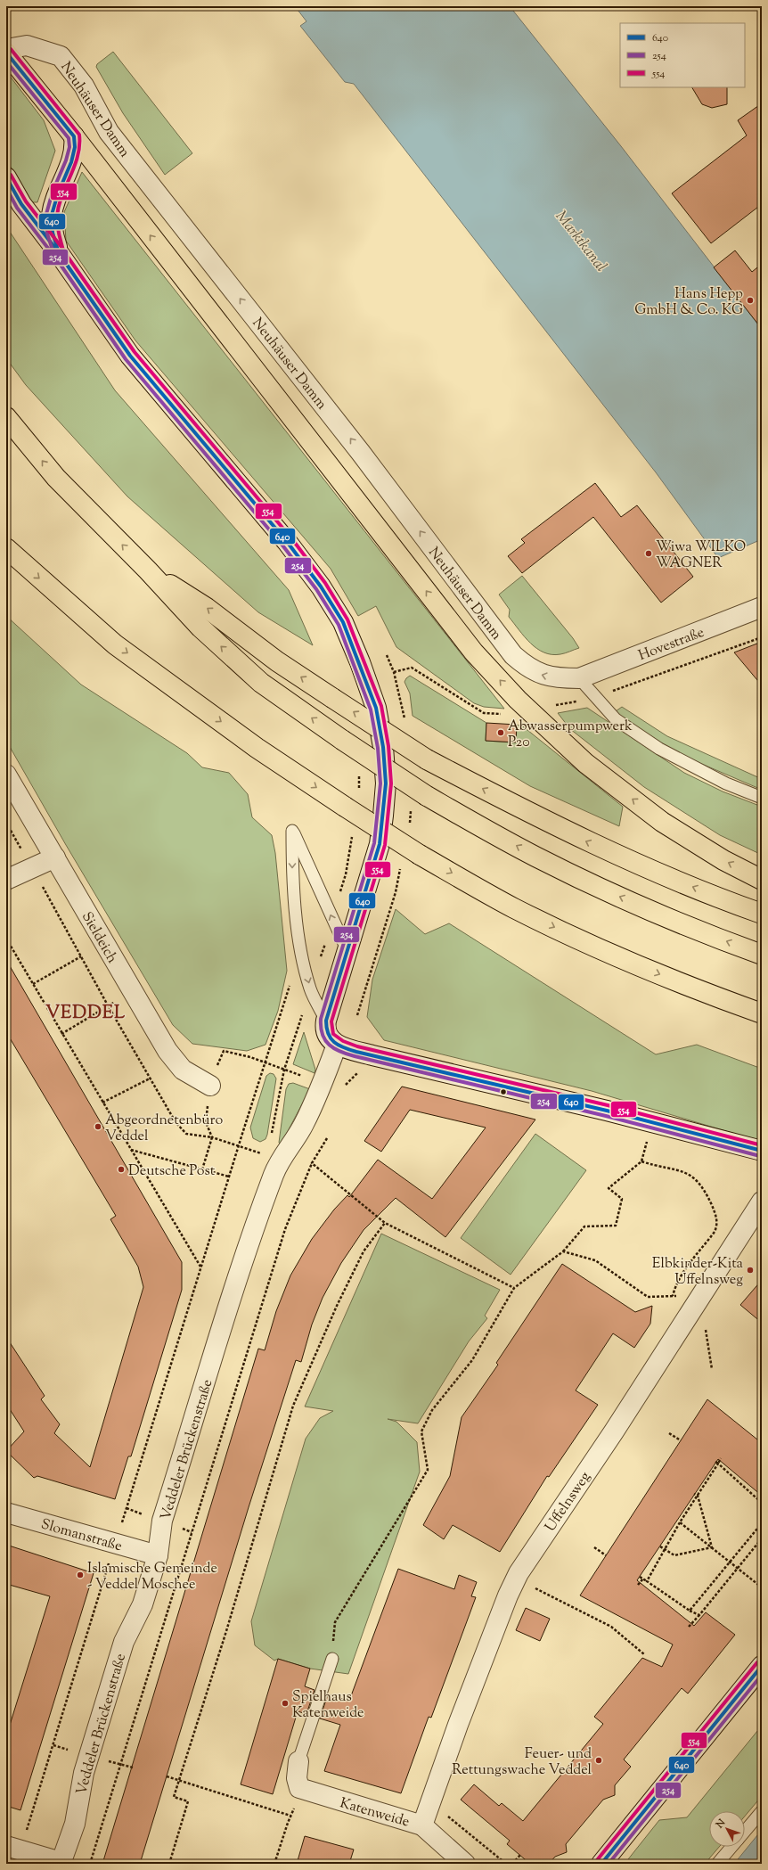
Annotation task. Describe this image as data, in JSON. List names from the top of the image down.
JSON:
{
  "streets": {
    "street": [
      "Neuhäuser Damm",
      "Hovestraße",
      "Sieldeich",
      "Veddeler Brückenstraße",
      "Uffelnsweg",
      "Slomanstraße",
      "Katenweide"
    ]
  },
  "crossings": [
    ["Neuhäuser Damm", "Hovestraße"],
    ["Veddeler Brückenstraße", "Slomanstraße"],
    ["Uffelnsweg", "Katenweide"]
  ],
  "one_way": ["Neuhäuser Damm"],
  "districts": ["VEDDEL"],
  "water": ["Marktkanal"],
  "places": [
    "Hans Hepp GmbH & Co. KG",
    "Wiwa WILKO WAGNER",
    "Abwasserpumpwerk P20",
    "Abgeordnetenbüro Veddel",
    "Deutsche Post",
    "Elbkinder-Kita Uffelnsweg",
    "Islamische Gemeinde - Veddel Moschee",
    "Spielhaus Katenweide",
    "Feuer- und Rettungswache Veddel"
  ],
  "lines": ["transit line 554", "transit line 640", "transit line 254"],
  "legend": ["640", "254", "554"],
  "north": "top left"
}
